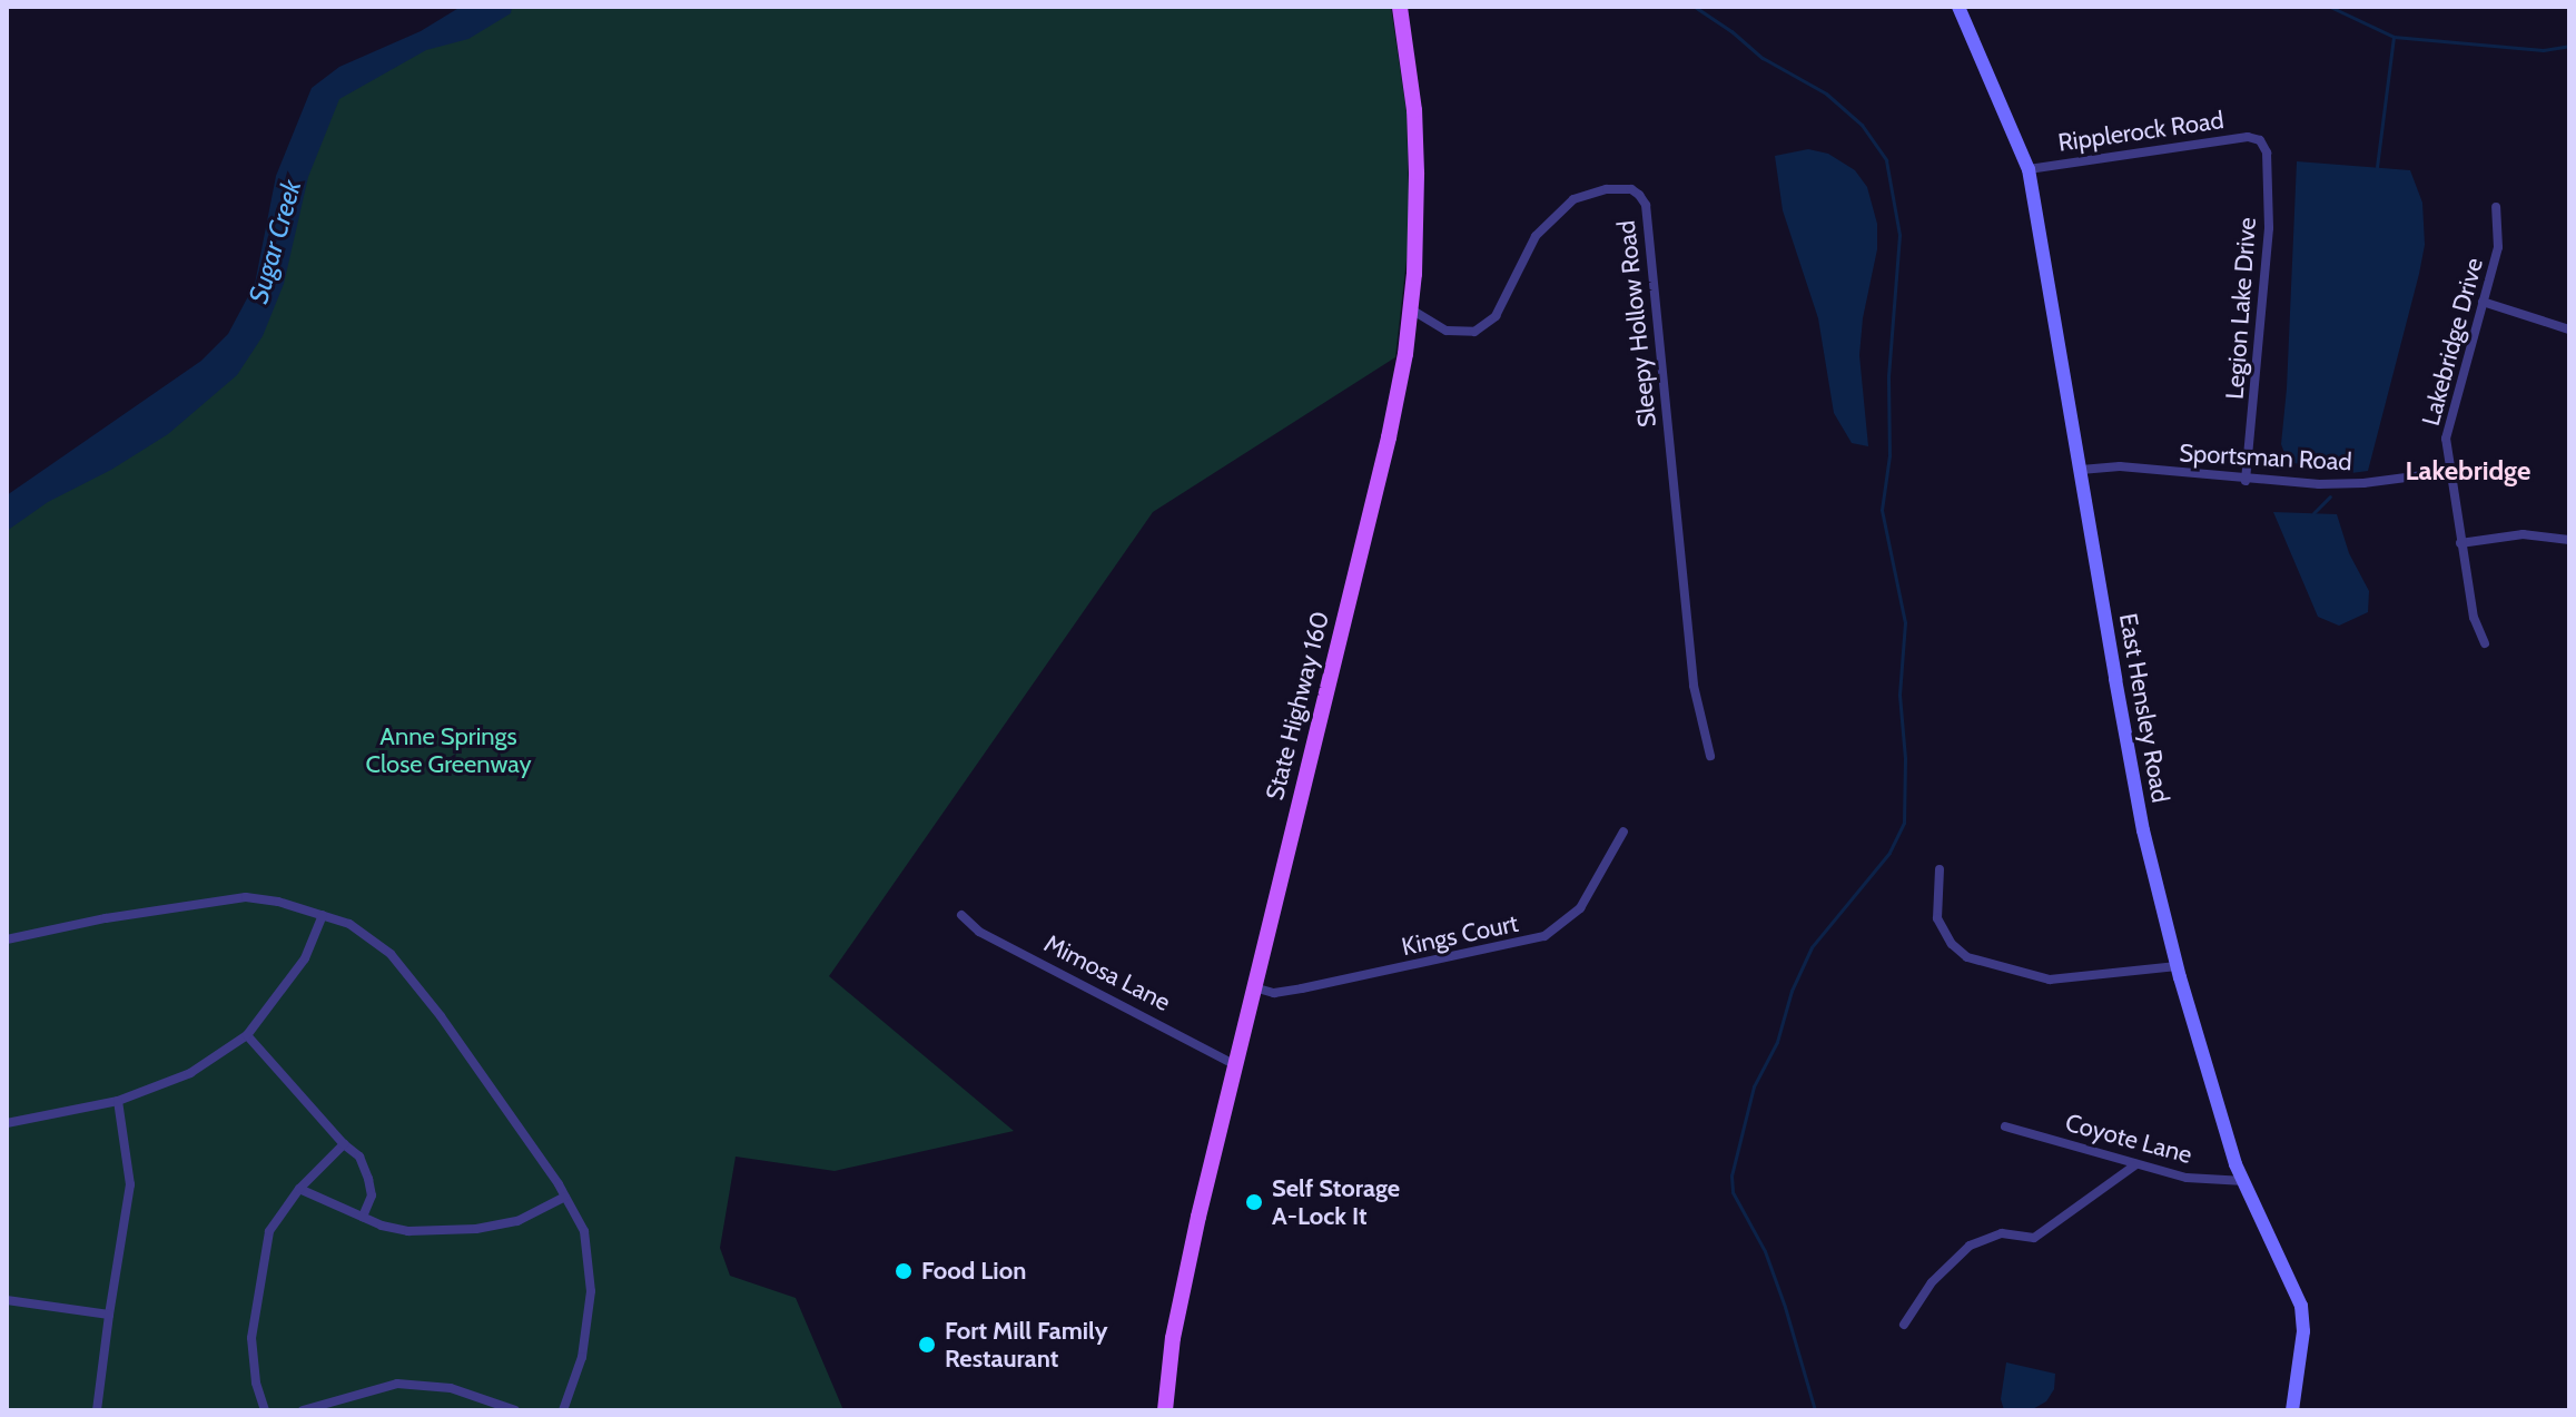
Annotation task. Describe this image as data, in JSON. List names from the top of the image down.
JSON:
{
  "streets": {
    "main road": ["State Highway 160", "East Hensley Road"],
    "street": [
      "Ripplerock Road",
      "Legion Lake Drive",
      "Sleepy Hollow Road",
      "Lakebridge Drive",
      "Sportsman Road",
      "Kings Court",
      "Mimosa Lane",
      "Coyote Lane"
    ]
  },
  "crossings": [
    ["Ripplerock Road", "Legion Lake Drive"],
    ["Ripplerock Road", "East Hensley Road"],
    ["Legion Lake Drive", "Sportsman Road"],
    ["Sleepy Hollow Road", "State Highway 160"],
    ["Lakebridge Drive", "Sportsman Road"],
    ["Sportsman Road", "East Hensley Road"],
    ["State Highway 160", "Kings Court"],
    ["State Highway 160", "Mimosa Lane"],
    ["East Hensley Road", "Coyote Lane"]
  ],
  "districts": ["Lakebridge"],
  "water": ["Sugar Creek"],
  "parks": ["Anne Springs Close Greenway"],
  "places": ["Self Storage A-Lock It", "Food Lion", "Fort Mill Family Restaurant"]
}
